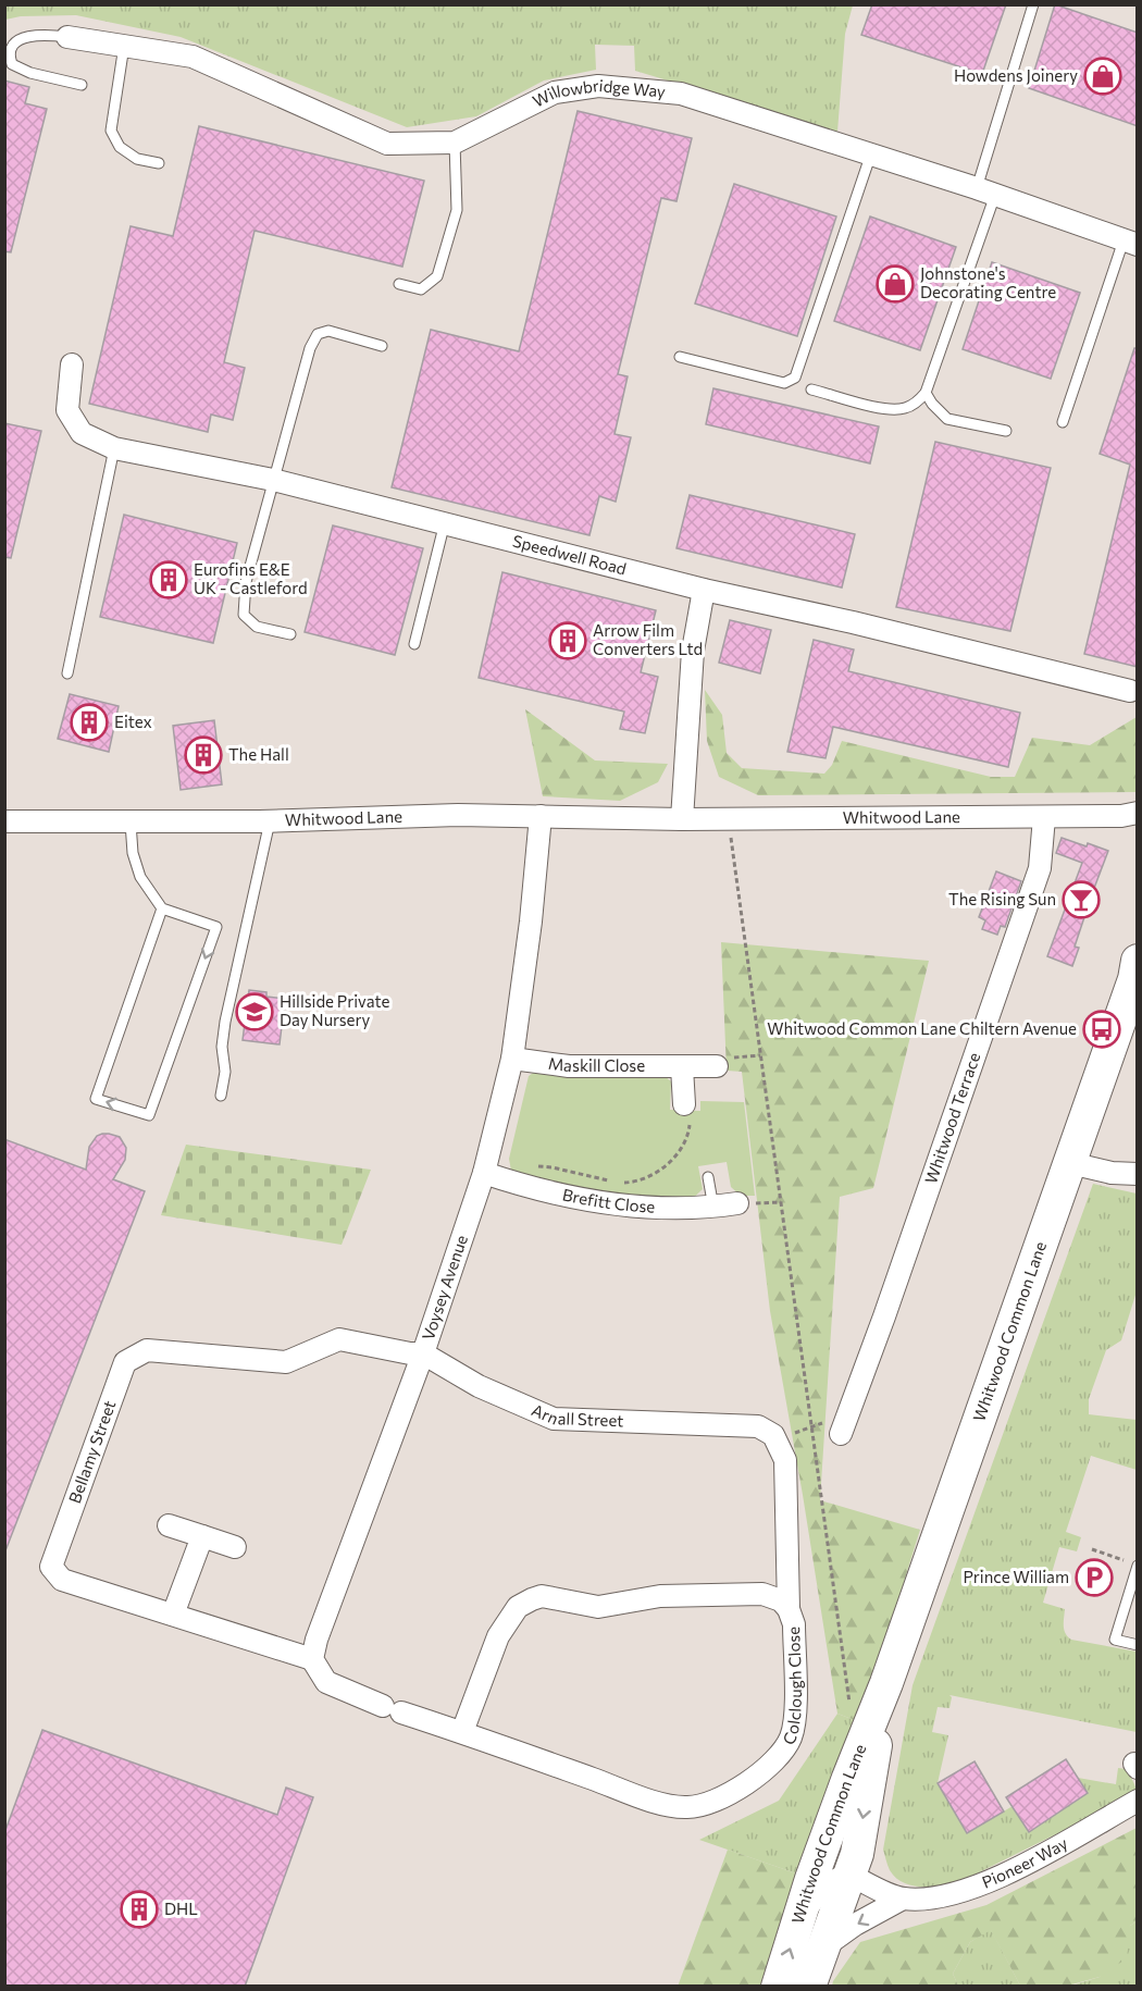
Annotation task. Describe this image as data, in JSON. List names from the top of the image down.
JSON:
{
  "streets": {
    "main road": ["Whitwood Common Lane"],
    "street": [
      "Willowbridge Way",
      "Speedwell Road",
      "Whitwood Lane",
      "Maskill Close",
      "Whitwood Terrace",
      "Brefitt Close",
      "Voysey Avenue",
      "Arnall Street",
      "Bellamy Street",
      "Colclough Close",
      "Pioneer Way"
    ]
  },
  "crossings": [
    ["Whitwood Lane", "Whitwood Terrace"],
    ["Whitwood Lane", "Voysey Avenue"],
    ["Maskill Close", "Voysey Avenue"],
    ["Brefitt Close", "Voysey Avenue"],
    ["Voysey Avenue", "Arnall Street"],
    ["Voysey Avenue", "Bellamy Street"],
    ["Voysey Avenue", "Colclough Close"],
    ["Whitwood Common Lane", "Pioneer Way"],
    ["Arnall Street", "Bellamy Street"],
    ["Arnall Street", "Colclough Close"],
    ["Bellamy Street", "Colclough Close"]
  ],
  "places": {
    "shop": ["Howdens Joinery", "Johnstone's Decorating Centre"],
    "building": [
      "Eurofins E&E UK - Castleford",
      "Arrow Film Converters Ltd",
      "Eitex",
      "The Hall",
      "DHL"
    ],
    "bar": ["The Rising Sun"],
    "school or university": ["Hillside Private Day Nursery"],
    "bus stop": ["Whitwood Common Lane Chiltern Avenue"],
    "parking": ["Prince William"]
  }
}
